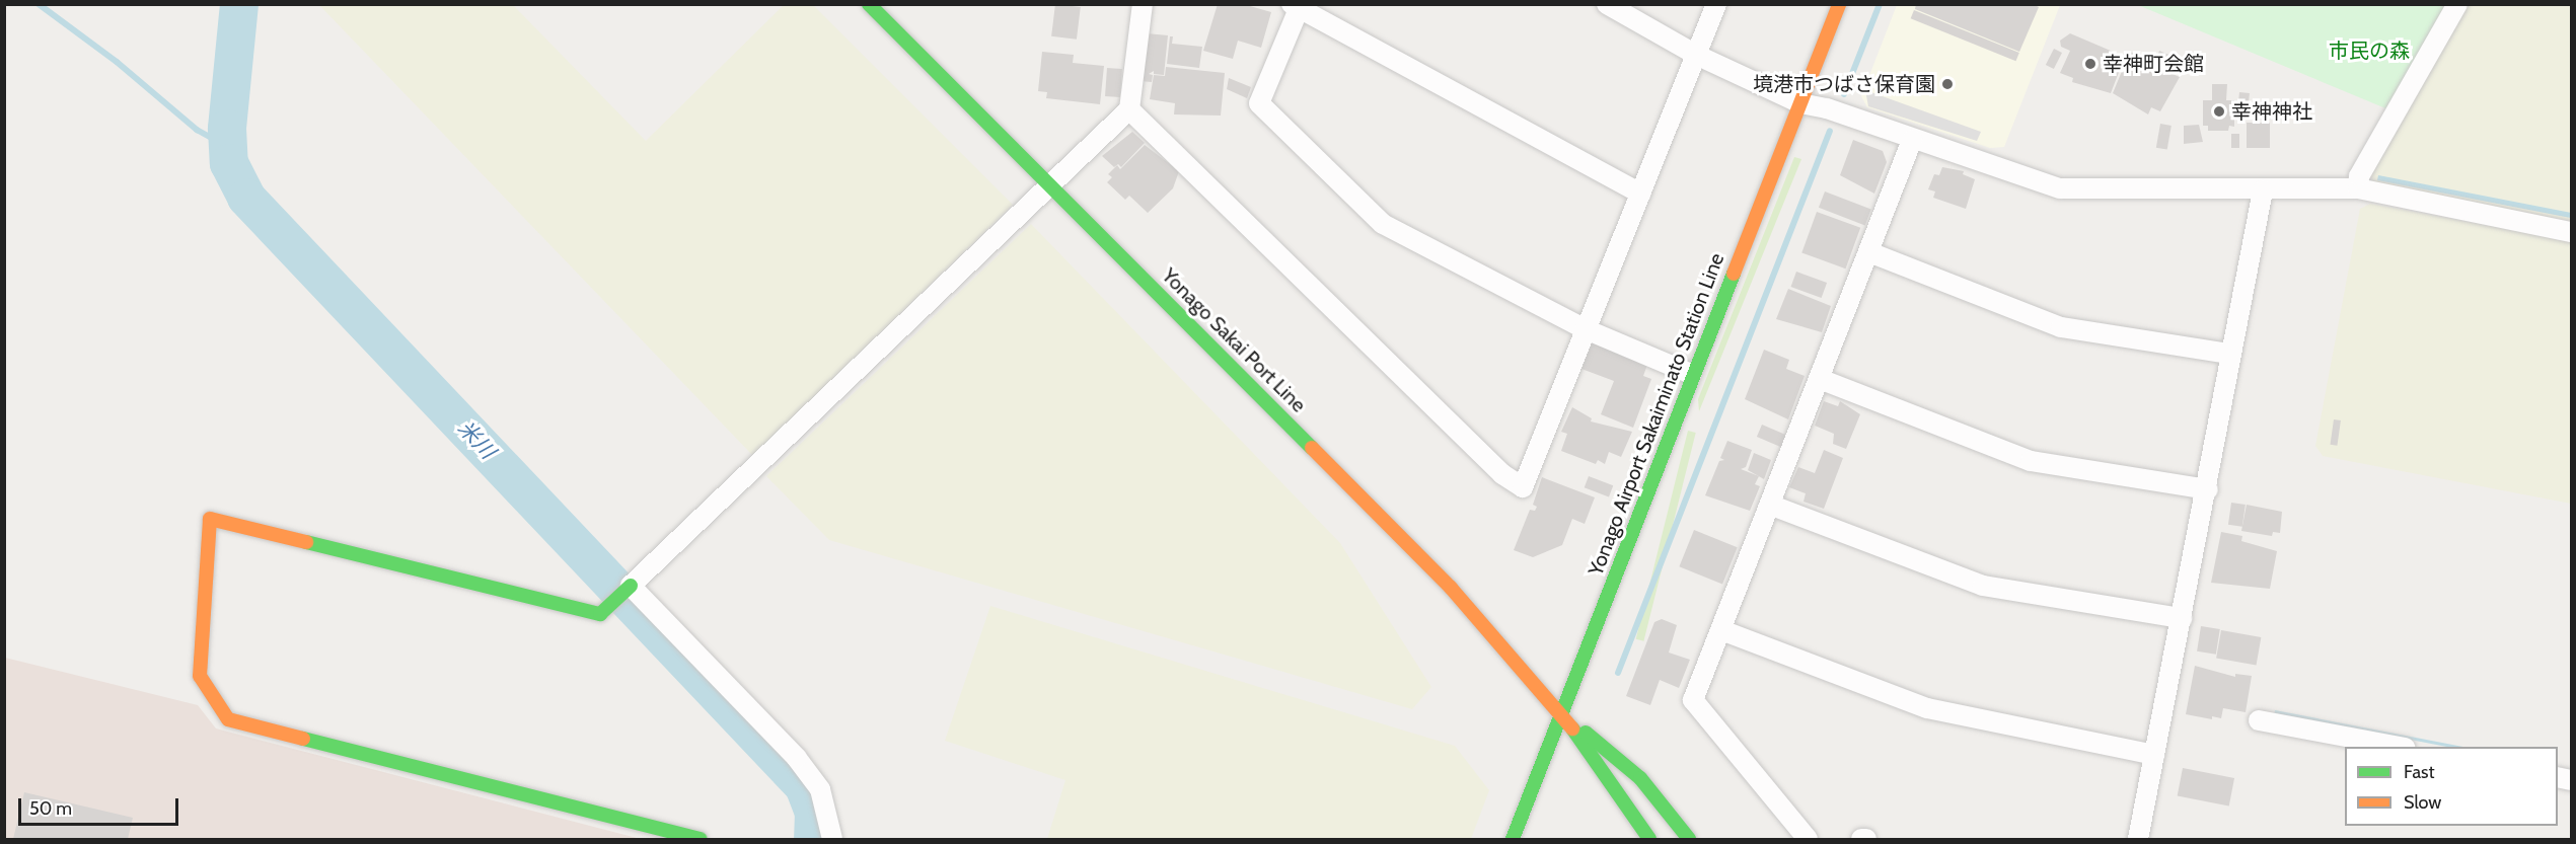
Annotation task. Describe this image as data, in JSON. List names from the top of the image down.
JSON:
{
  "streets": {
    "main road": ["Yonago Sakai Port Line", "Yonago Airport Sakaiminato Station Line"]
  },
  "crossings": [
    ["Yonago Sakai Port Line", "Yonago Airport Sakaiminato Station Line"]
  ],
  "water": ["米川"],
  "parks": ["市民の森"],
  "places": ["幸神町会館", "境港市つばさ保育園", "幸神神社"],
  "legend": ["Fast", "Slow"],
  "scale_bar": "50 m"
}
